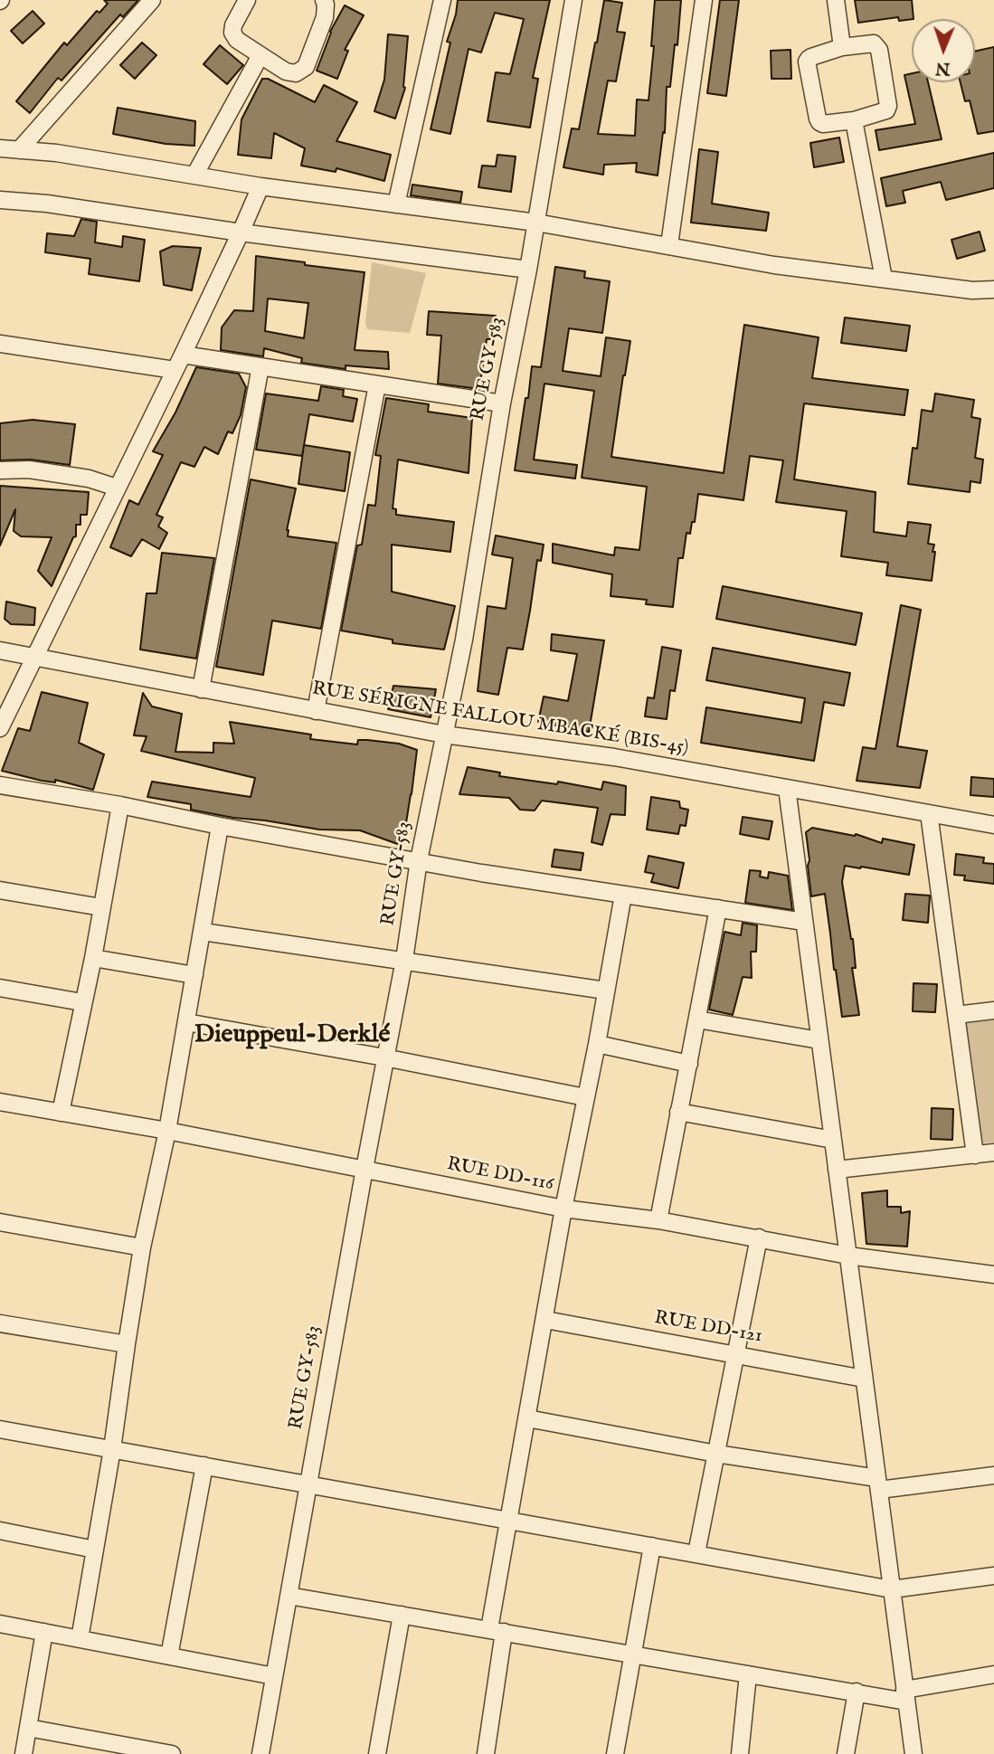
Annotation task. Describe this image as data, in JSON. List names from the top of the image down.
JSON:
{
  "streets": {
    "street": [
      "RUE GY-583",
      "RUE SÉRIGNE FALLOU MBACKÉ (BIS-45)",
      "RUE DD-116",
      "RUE DD-121"
    ]
  },
  "crossings": [
    ["RUE GY-583", "RUE SÉRIGNE FALLOU MBACKÉ (BIS-45)"],
    ["RUE GY-583", "RUE DD-116"]
  ],
  "districts": ["Dieuppeul-Derklé"],
  "north": "bottom"
}
